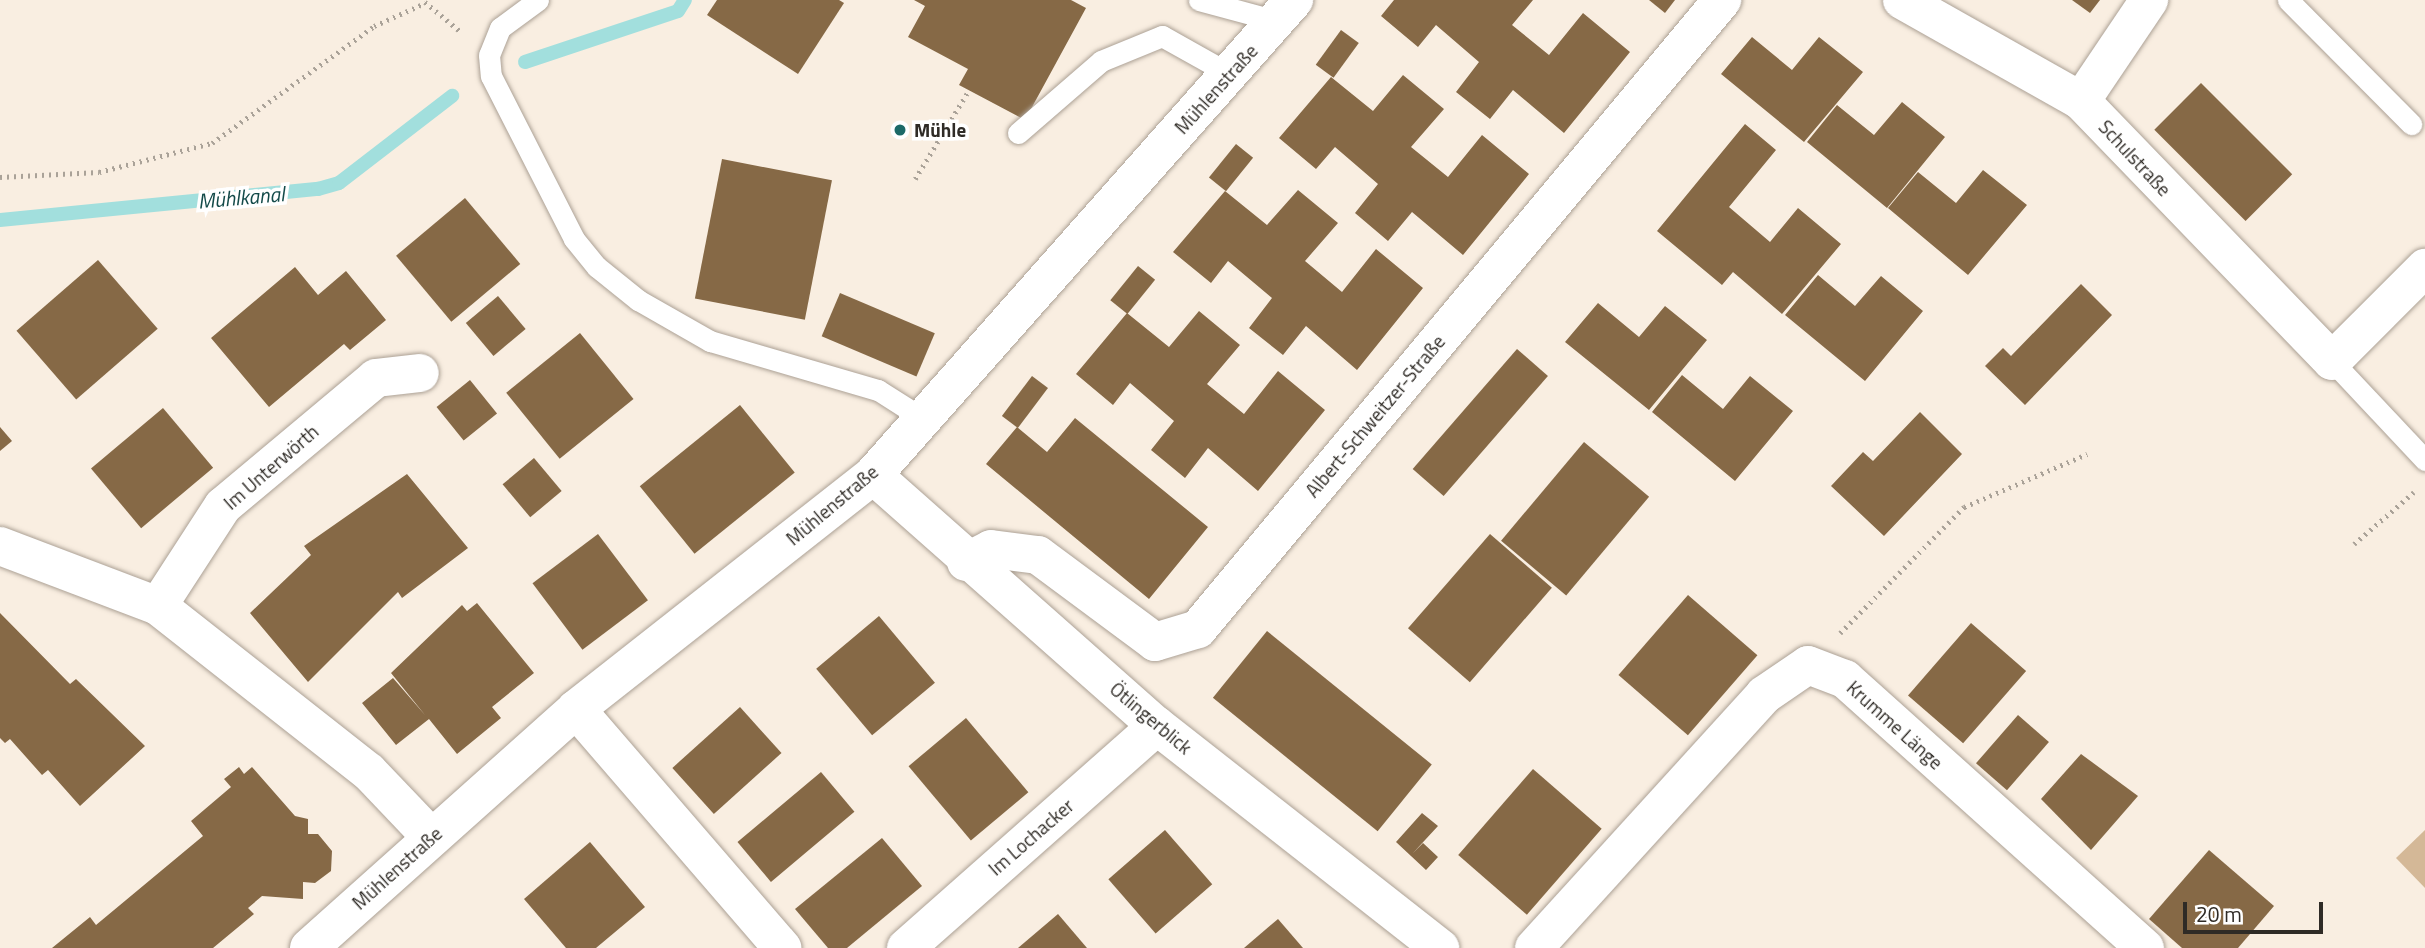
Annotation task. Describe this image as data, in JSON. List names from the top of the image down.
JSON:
{
  "streets": {
    "street": [
      "Mühlenstraße",
      "Schulstraße",
      "Albert-Schweitzer-Straße",
      "Im Unterwörth",
      "Ötlingerblick",
      "Krumme Länge",
      "Im Lochacker"
    ]
  },
  "crossings": [
    ["Mühlenstraße", "Ötlingerblick"],
    ["Albert-Schweitzer-Straße", "Ötlingerblick"],
    ["Ötlingerblick", "Im Lochacker"]
  ],
  "water": ["Mühlkanal"],
  "places": ["Mühle"],
  "scale_bar": "20 m"
}
